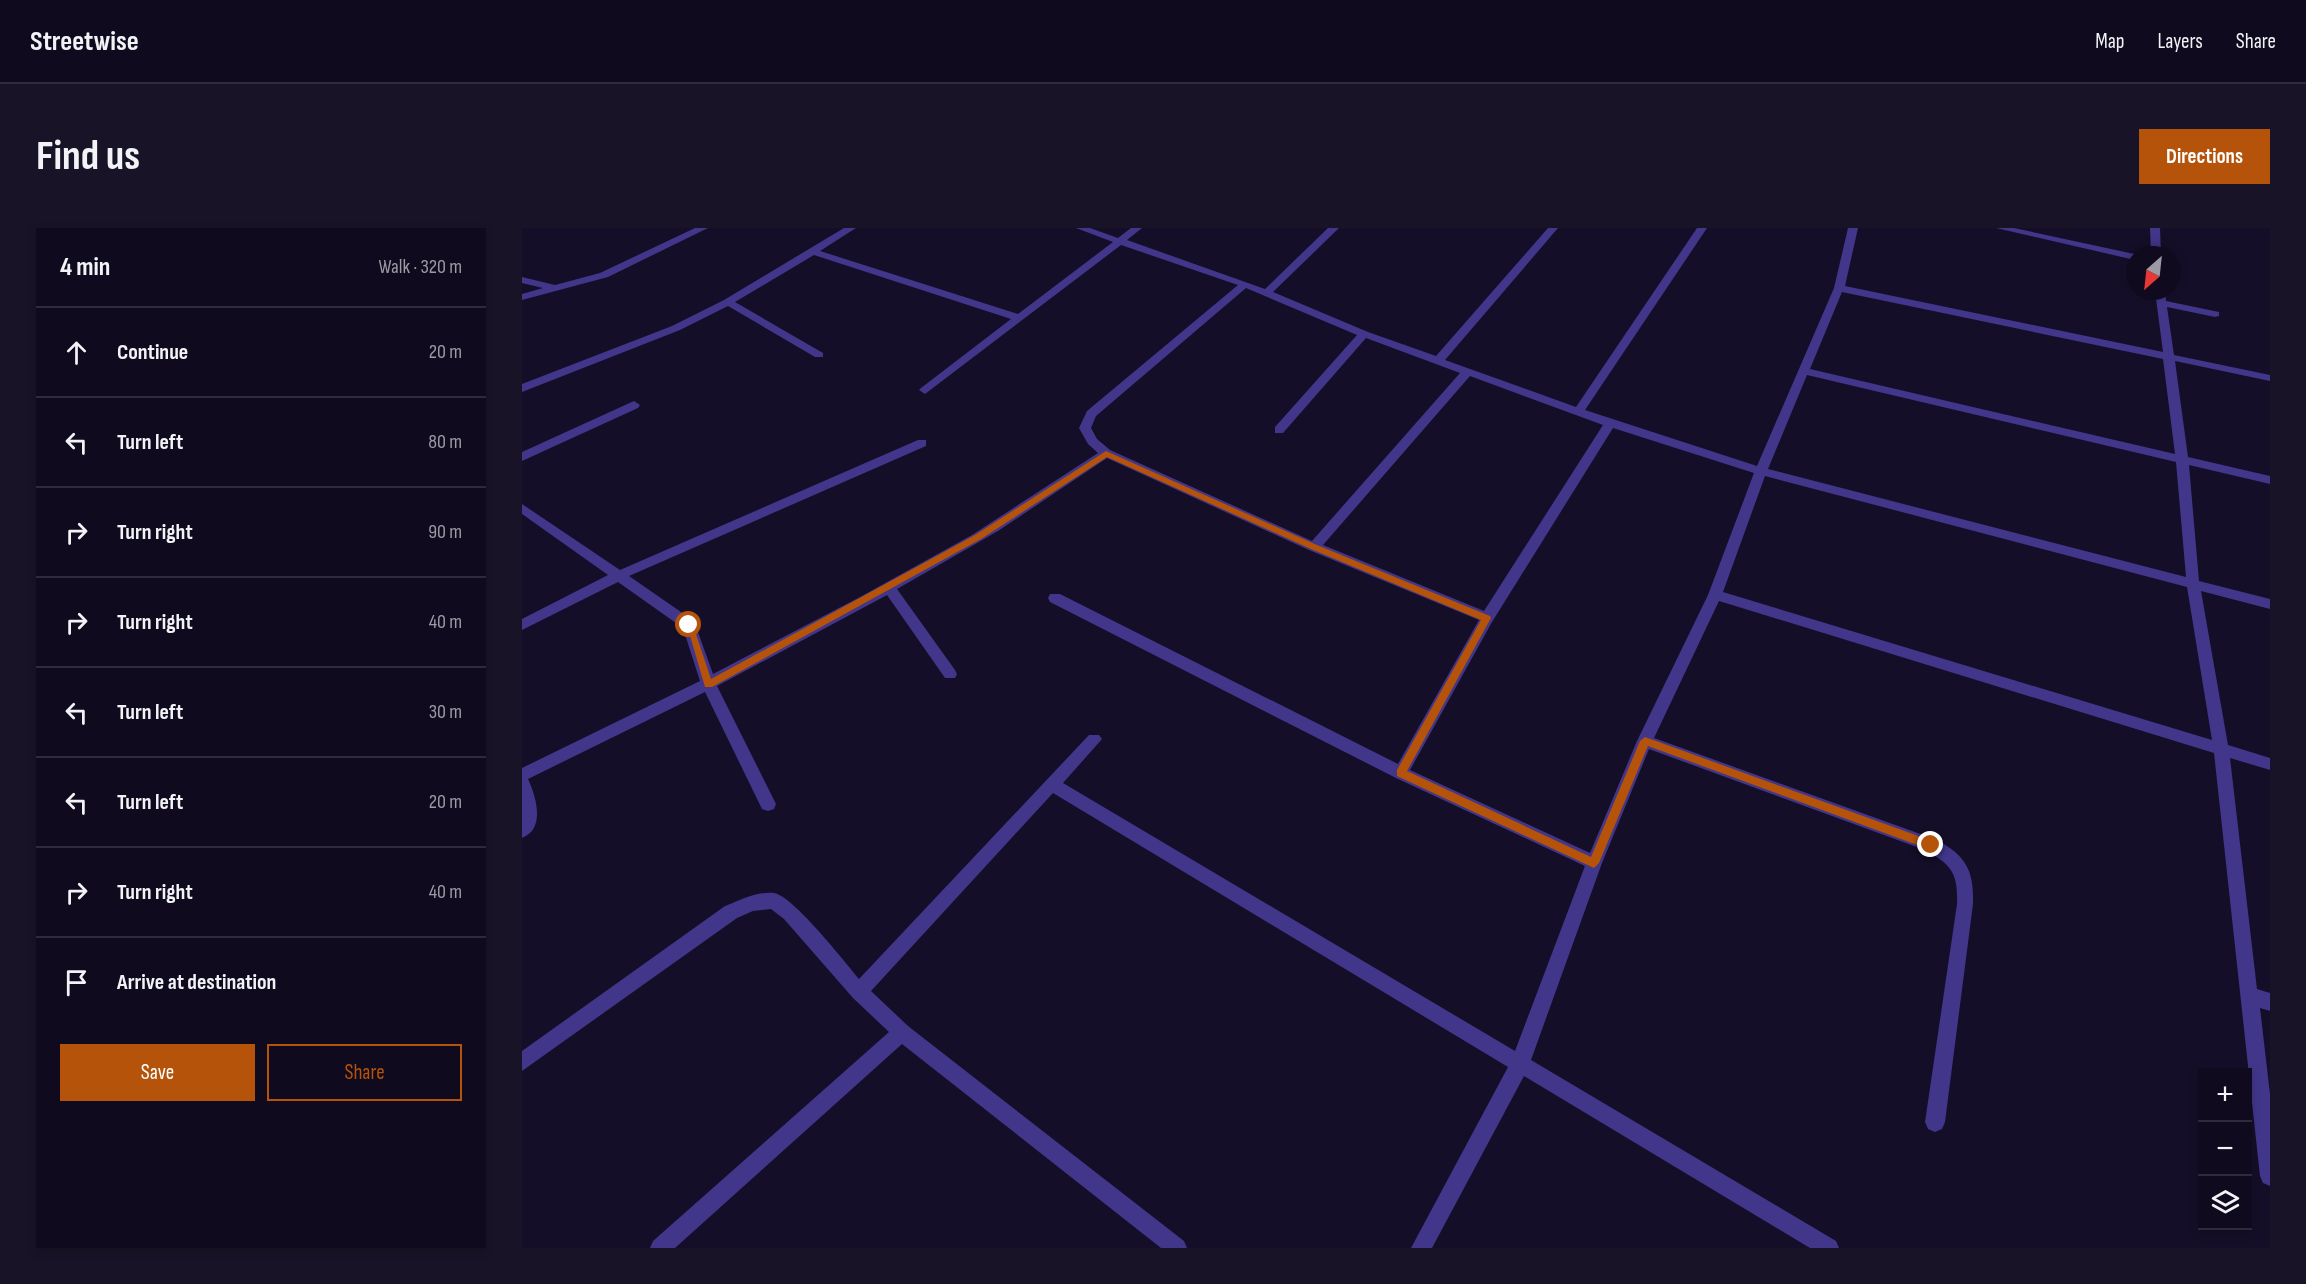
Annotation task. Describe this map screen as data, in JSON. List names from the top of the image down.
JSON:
{
  "north": "bottom left",
  "page": {
    "header": "Streetwise",
    "nav": ["Map", "Layers", "Share"],
    "buttons": [
      "Directions",
      ["Save", "Share"]
    ],
    "title": "Find us",
    "heading": ["4 min", "Walk · 320 m"],
    "list": [
      ["Continue", "20 m"],
      ["Turn left", "80 m"],
      ["Turn right", "90 m"],
      ["Turn right", "40 m"],
      ["Turn left", "30 m"],
      ["Turn left", "20 m"],
      ["Turn right", "40 m"],
      "Arrive at destination"
    ],
    "map_buttons": ["+", "−"]
  }
}
